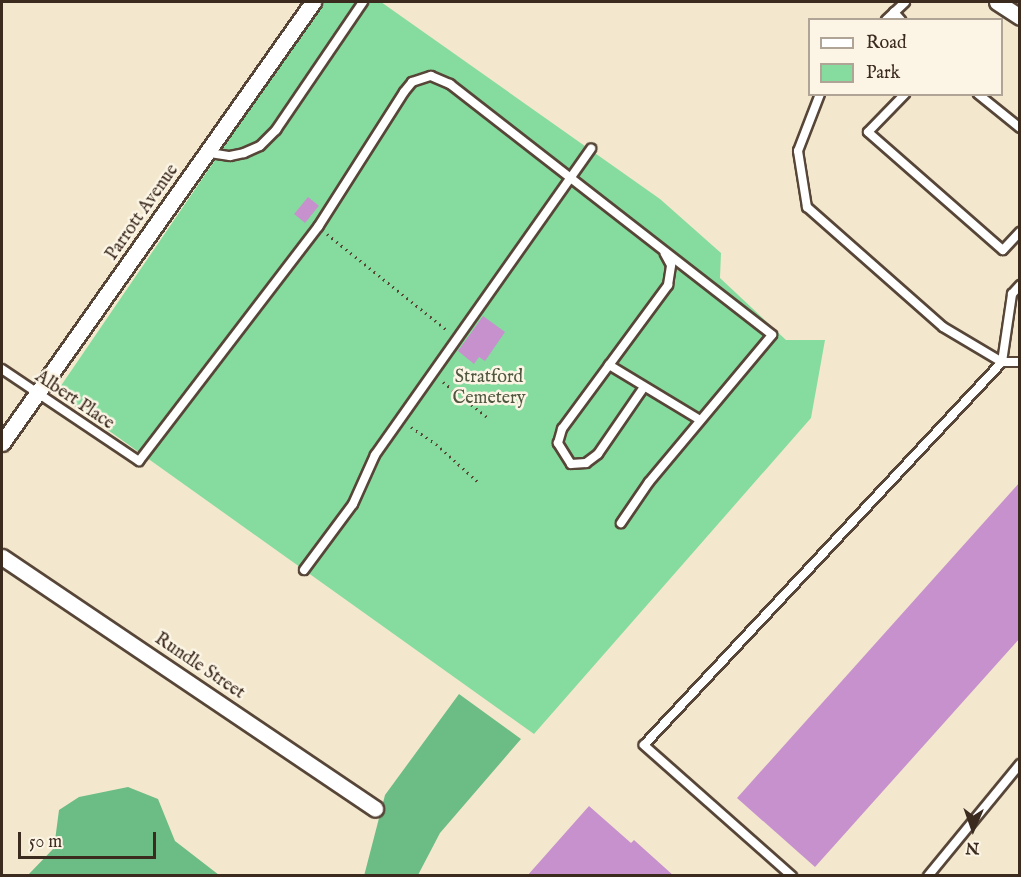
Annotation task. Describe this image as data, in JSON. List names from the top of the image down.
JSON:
{
  "streets": {
    "street": ["Parrott Avenue", "Rundle Street"],
    "lane": ["Albert Place"]
  },
  "crossings": [
    ["Parrott Avenue", "Albert Place"]
  ],
  "parks": ["Stratford Cemetery"],
  "legend": ["Road", "Park"],
  "scale_bar": "50 m",
  "north": "bottom"
}
